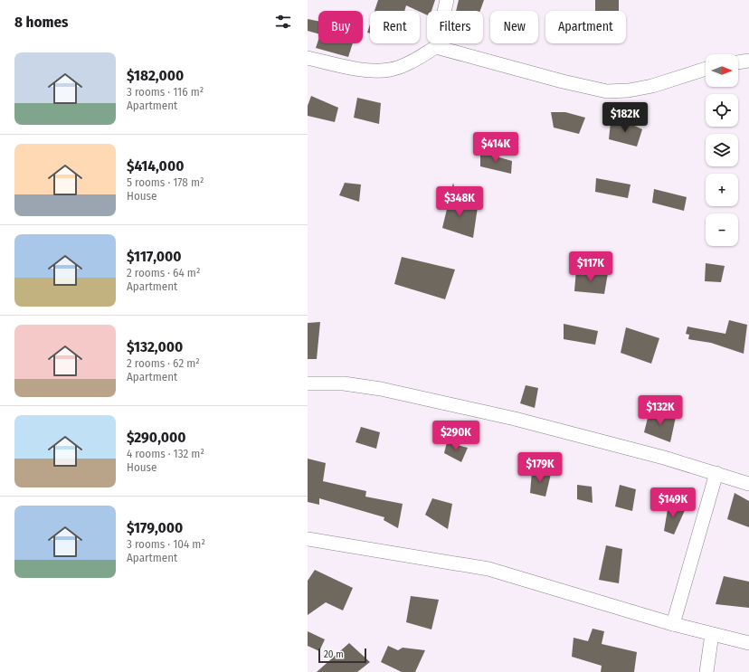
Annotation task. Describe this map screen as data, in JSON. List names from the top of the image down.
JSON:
{
  "scale_bar": "20 m",
  "north": "right",
  "page": {
    "heading": "8 homes",
    "chip": [
      "Buy",
      "Rent",
      "Filters",
      "New",
      "Apartment"
    ],
    "list": [
      {
        "name": "$182,000",
        "note": "3 rooms · 116 m² · Apartment"
      },
      {
        "name": "$414,000",
        "note": "5 rooms · 178 m² · House"
      },
      {
        "name": "$117,000",
        "note": "2 rooms · 64 m² · Apartment"
      },
      {
        "name": "$132,000",
        "note": "2 rooms · 62 m² · Apartment"
      },
      {
        "name": "$290,000",
        "note": "4 rooms · 132 m² · House"
      },
      {
        "name": "$179,000",
        "note": "3 rooms · 104 m² · Apartment"
      }
    ],
    "map_buttons": ["+", "−"],
    "price": [
      "$182K",
      "$414K",
      "$348K",
      "$117K",
      "$132K",
      "$290K",
      "$179K",
      "$149K"
    ],
    "scale": "20 m"
  }
}
